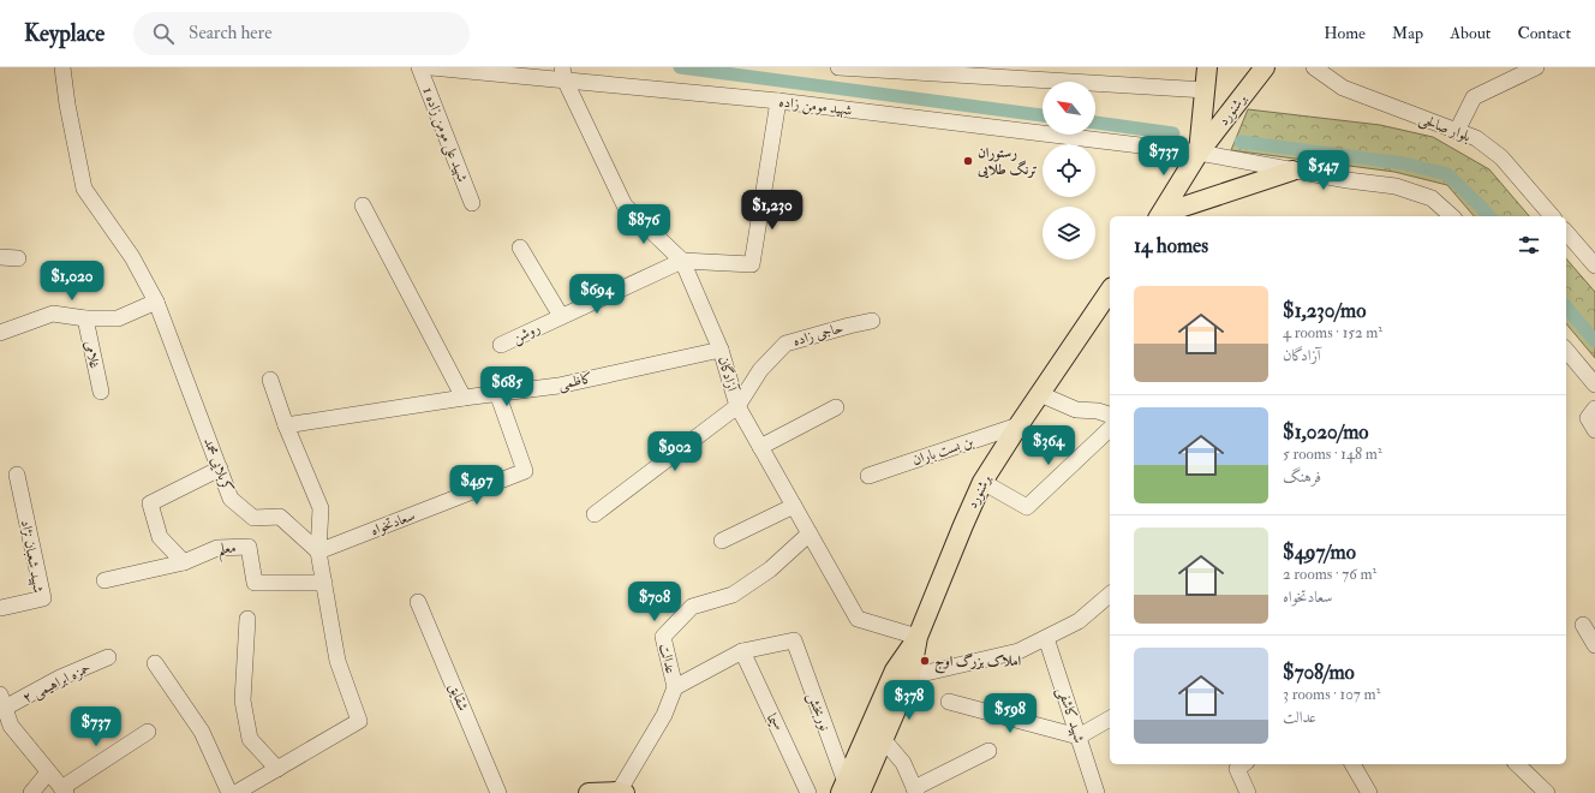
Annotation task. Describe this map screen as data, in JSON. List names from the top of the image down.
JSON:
{
  "streets": {
    "main road": ["برشنورد"],
    "street": [
      "شهید مومن زاده",
      "بلوار صالحی",
      "شهید علی مومن زاده 1",
      "روشن",
      "حاجی زاده",
      "غلامی",
      "آزادگان",
      "کاظمی",
      "بن بست باران",
      "کربلایی محمد",
      "سعادتخواه",
      "معلم",
      "شهید شعبان نژاد",
      "عدالت",
      "حمزه ابراهیمی ۲",
      "شقایق",
      "نوربخش",
      "شهید کاشفی",
      "سیما"
    ]
  },
  "crossings": [
    ["شهید مومن زاده", "برشنورد"],
    ["شهید مومن زاده", "آزادگان"],
    ["برشنورد", "آزادگان"],
    ["برشنورد", "بن بست باران"],
    ["روشن", "آزادگان"],
    ["حاجی زاده", "آزادگان"],
    ["آزادگان", "کاظمی"],
    ["آزادگان", "عدالت"],
    ["کاظمی", "سعادتخواه"],
    ["کربلایی محمد", "سعادتخواه"],
    ["نوربخش", "سیما"]
  ],
  "places": ["رستوران ترنگ طلایی", "املاک بزرگ اوج"],
  "north": "top left",
  "page": {
    "header": "Keyplace",
    "search": "Search here",
    "nav": [
      "Home",
      "Map",
      "About",
      "Contact"
    ],
    "price": [
      "$737",
      "$547",
      "$1,230",
      "$876",
      "$1,020",
      "$694",
      "$685",
      "$364",
      "$902",
      "$497",
      "$708",
      "$378",
      "$598",
      "$737"
    ],
    "heading": "14 homes",
    "list": [
      {
        "name": "$1,230/mo",
        "note": "4 rooms · 152 m² · آزادگان"
      },
      {
        "name": "$1,020/mo",
        "note": "5 rooms · 148 m² · فرهنگ"
      },
      {
        "name": "$497/mo",
        "note": "2 rooms · 76 m² · سعادتخواه"
      },
      {
        "name": "$708/mo",
        "note": "3 rooms · 107 m² · عدالت"
      }
    ]
  }
}
